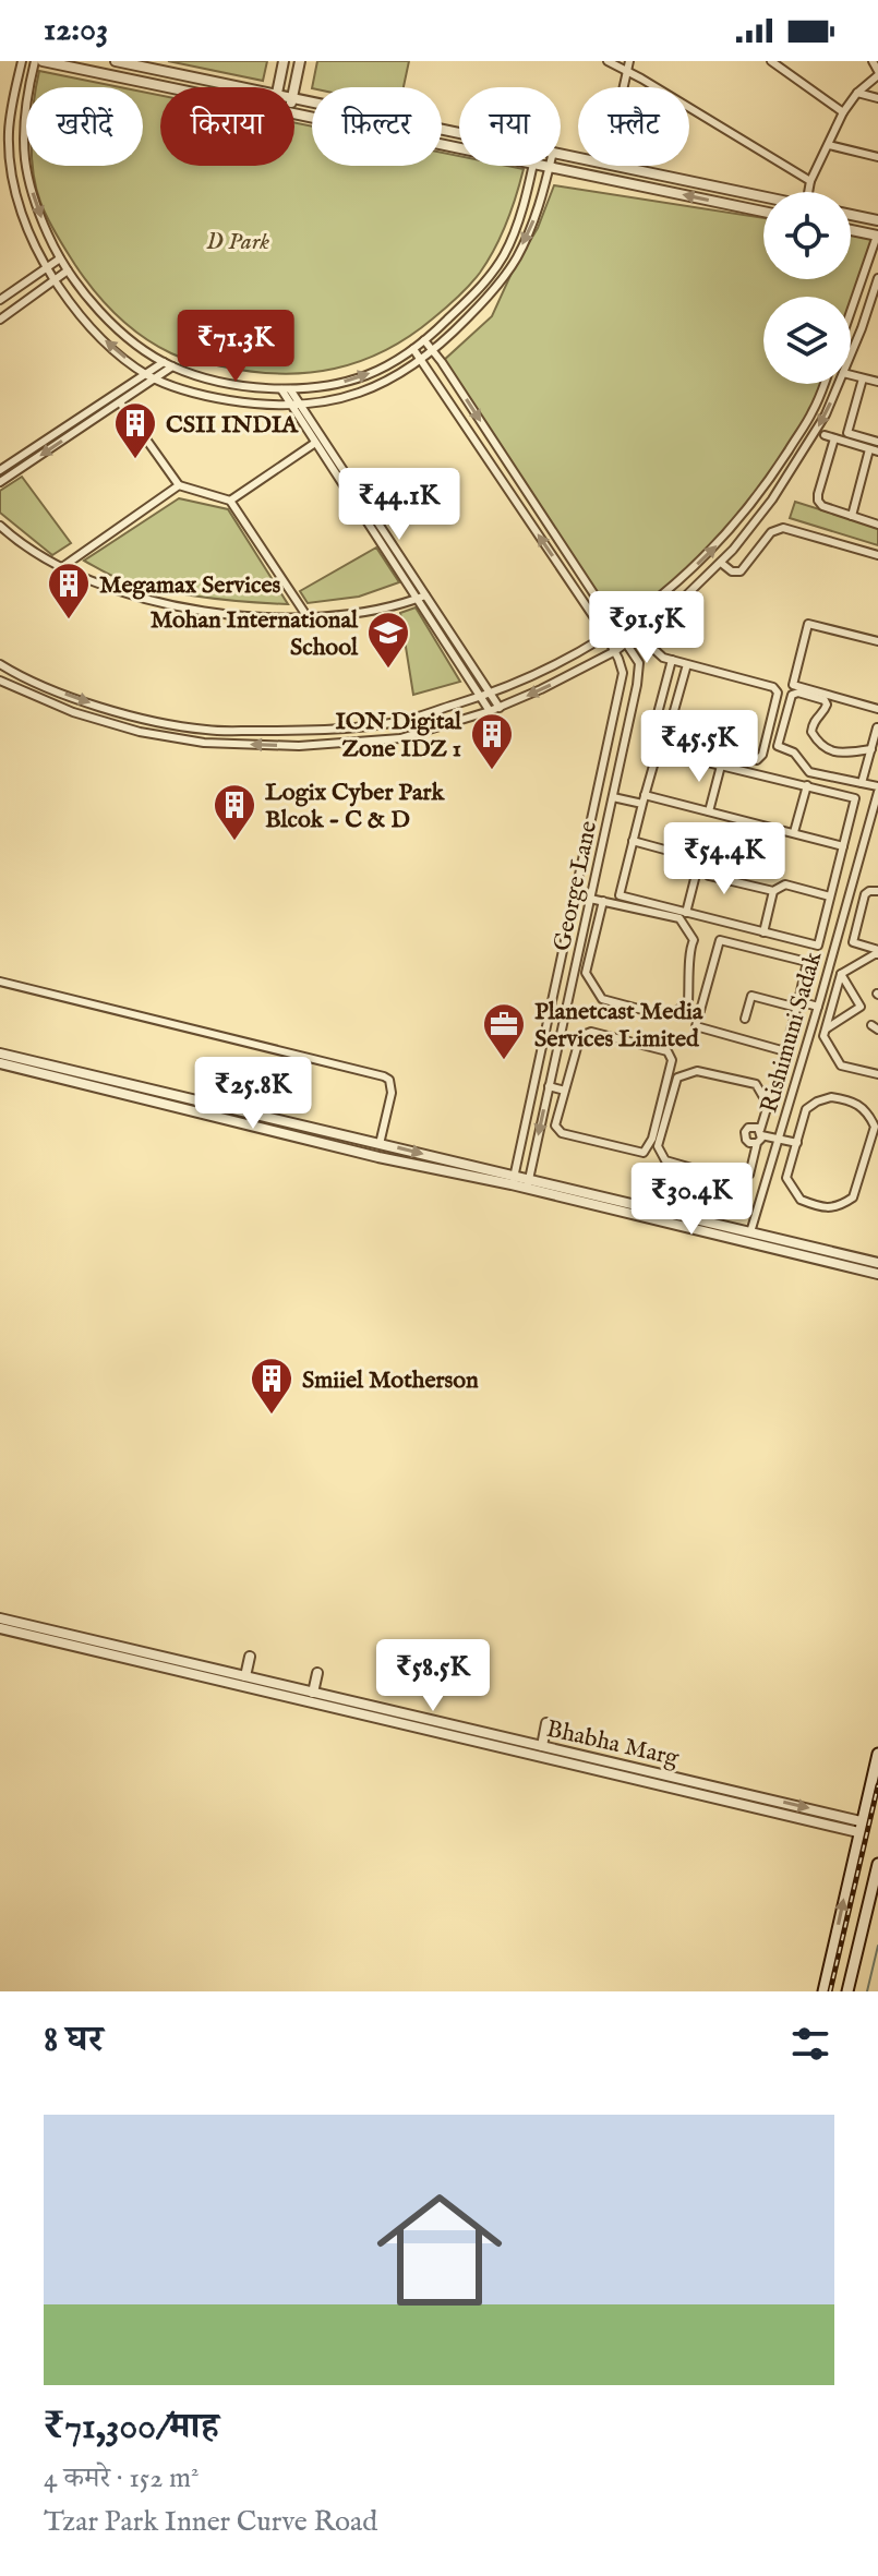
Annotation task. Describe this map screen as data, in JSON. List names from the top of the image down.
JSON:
{
  "streets": {
    "street": ["George Lane", "Rishimuni Sadak", "Bhabha Marg"]
  },
  "parks": ["D Park"],
  "places": {
    "building": [
      "CSII INDIA",
      "Megamax Services",
      "ION Digital Zone IDZ 1",
      "Logix Cyber Park Blcok - C & D",
      "Smiiel Motherson"
    ],
    "school or university": ["Mohan International School"],
    "office": ["Planetcast Media Services Limited"]
  },
  "page": {
    "status": "12:03",
    "chip": [
      "खरीदें",
      "किराया",
      "फ़िल्टर",
      "नया",
      "फ़्लैट"
    ],
    "price": [
      "₹71.3K",
      "₹44.1K",
      "₹91.5K",
      "₹45.5K",
      "₹54.4K",
      "₹25.8K",
      "₹30.4K",
      "₹58.5K"
    ],
    "heading": "8 घर",
    "list": [
      {
        "name": "₹71,300/माह",
        "note": "4 कमरे · 152 m² · Tzar Park Inner Curve Road"
      }
    ]
  }
}
